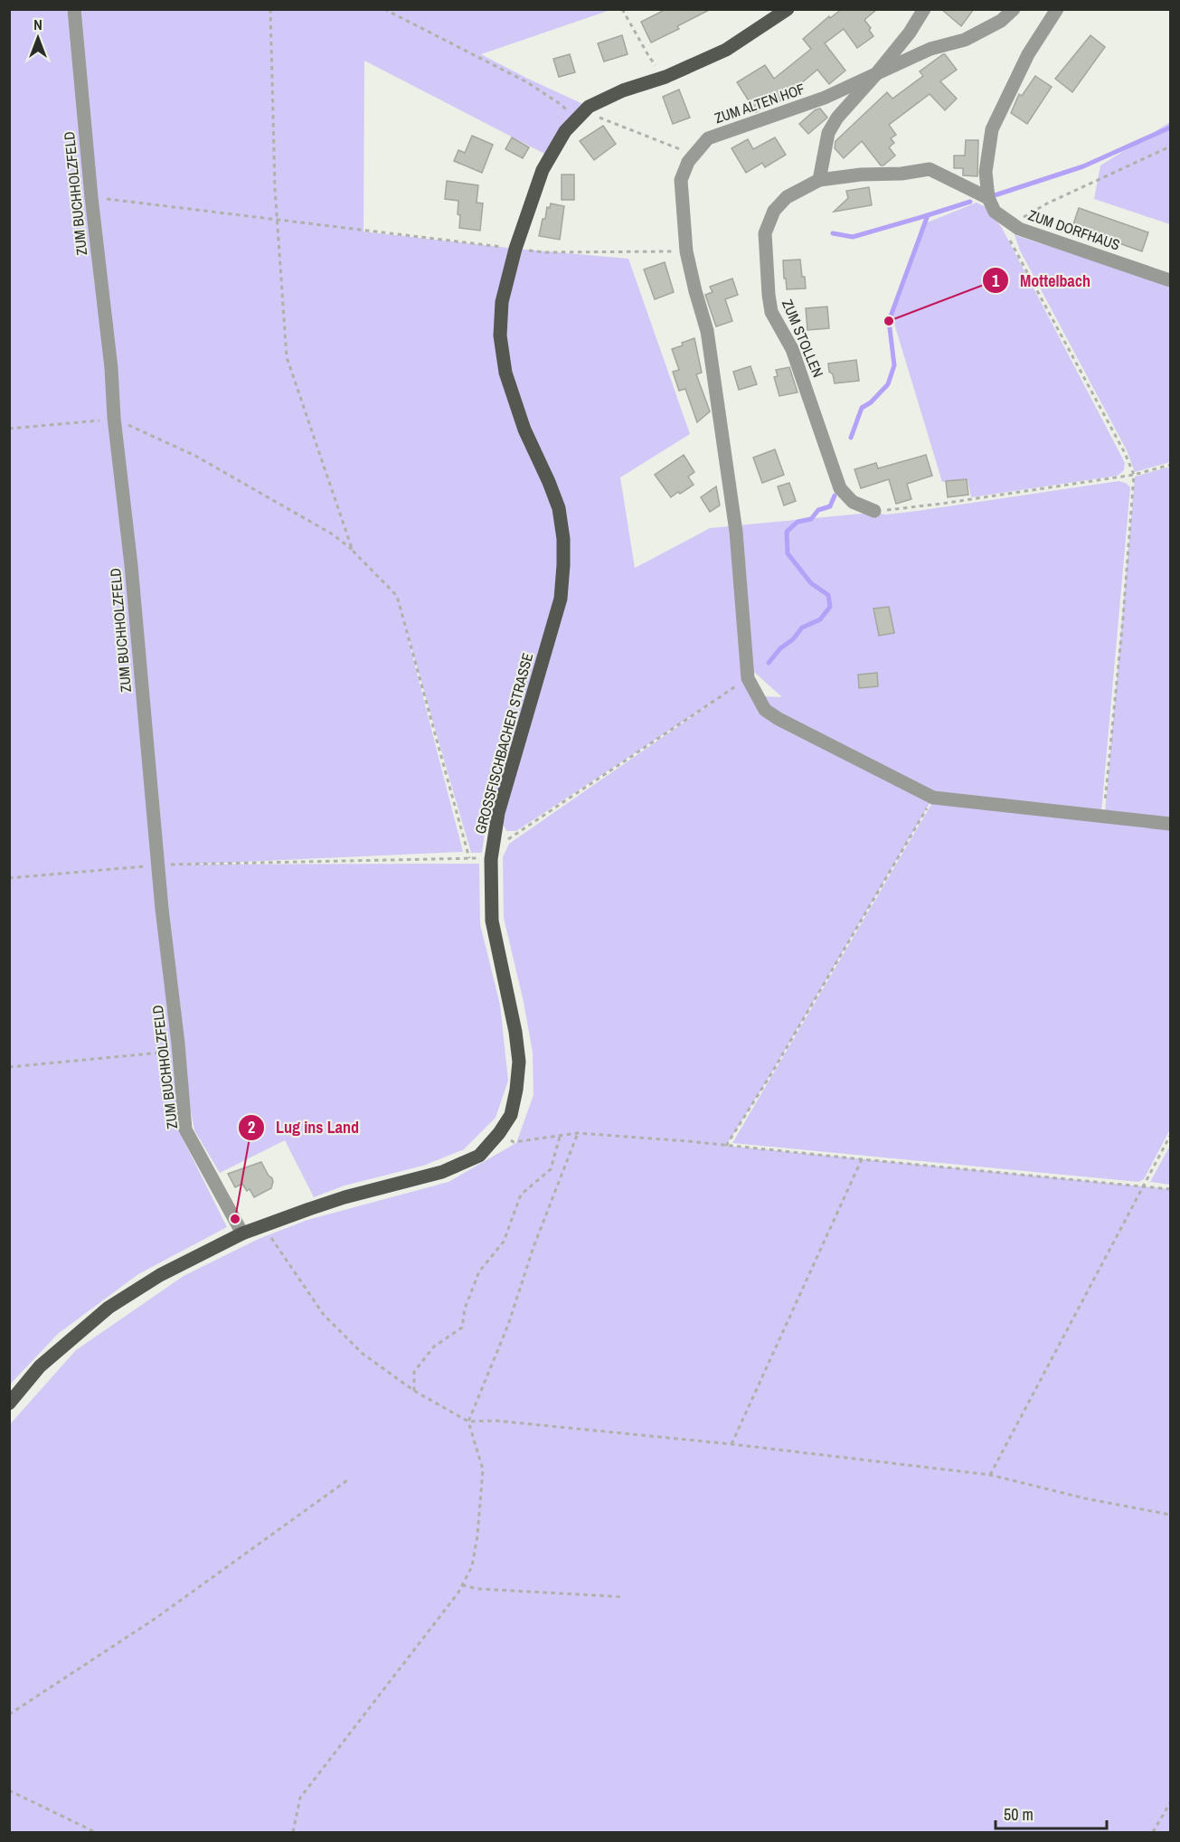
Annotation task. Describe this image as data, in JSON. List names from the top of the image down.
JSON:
{
  "streets": {
    "main road": ["GROSSFISCHBACHER STRASSE"],
    "street": [
      "ZUM ALTEN HOF",
      "ZUM BUCHHOLZFELD",
      "ZUM DORFHAUS",
      "ZUM STOLLEN"
    ]
  },
  "crossings": [
    ["ZUM BUCHHOLZFELD", "GROSSFISCHBACHER STRASSE"],
    ["ZUM DORFHAUS", "ZUM STOLLEN"]
  ],
  "places": ["Mottelbach", "Lug ins Land"],
  "scale_bar": "50 m",
  "north": "top"
}
